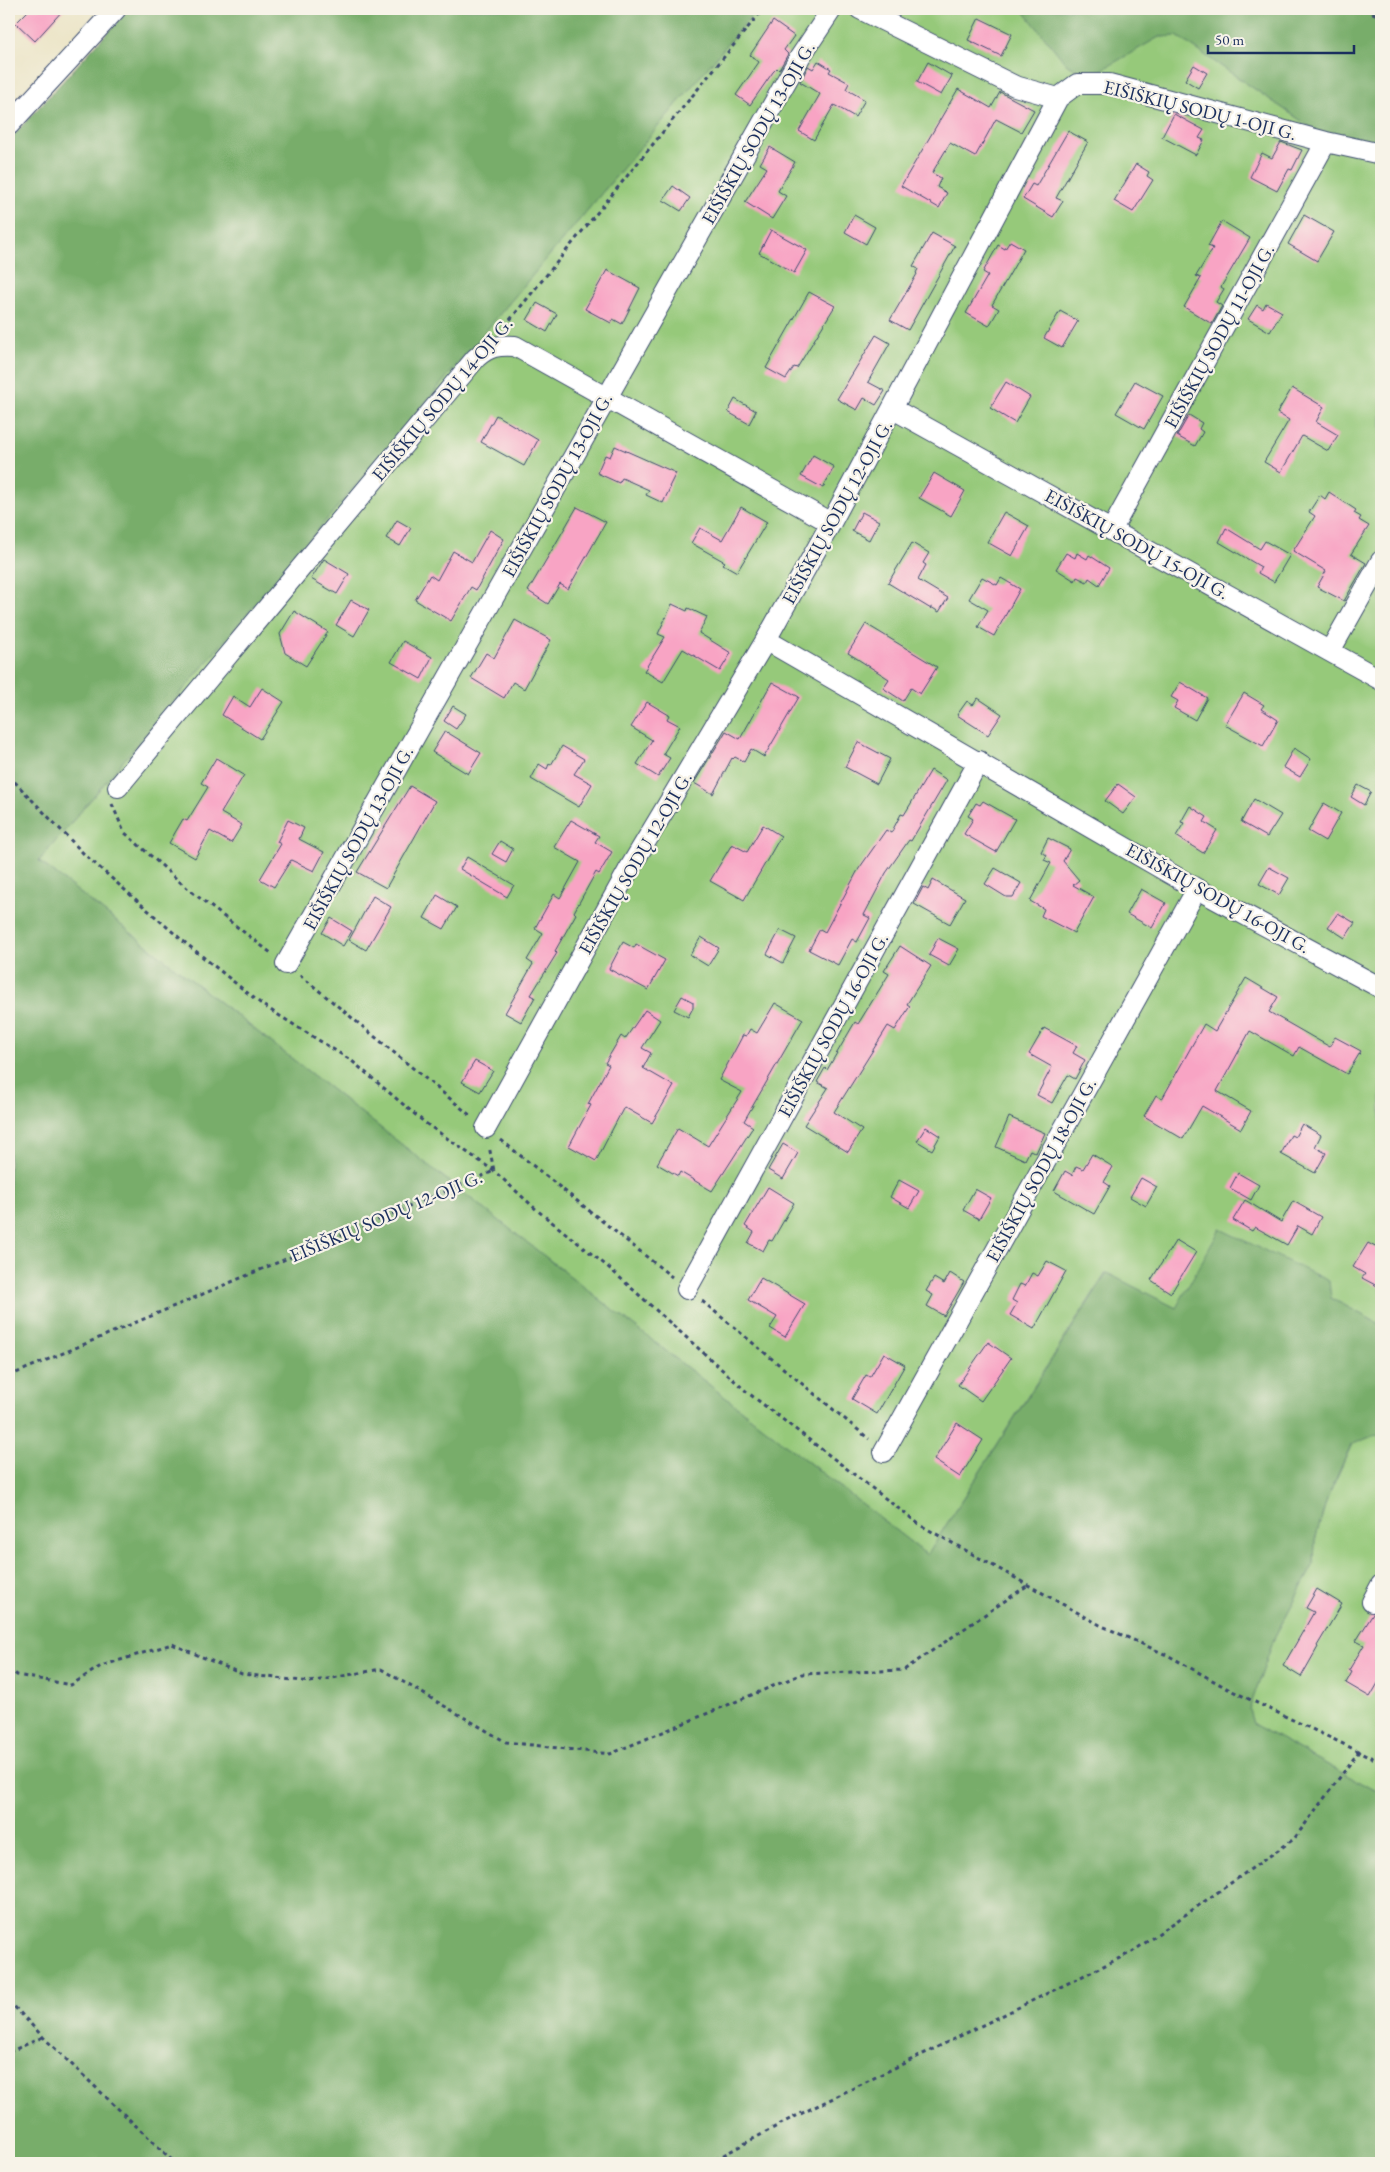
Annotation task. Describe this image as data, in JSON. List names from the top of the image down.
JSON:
{
  "streets": {
    "street": [
      "EIŠIŠKIŲ SODŲ 1-OJI G.",
      "EIŠIŠKIŲ SODŲ 13-OJI G.",
      "EIŠIŠKIŲ SODŲ 11-OJI G.",
      "EIŠIŠKIŲ SODŲ 14-OJI G.",
      "EIŠIŠKIŲ SODŲ 12-OJI G.",
      "EIŠIŠKIŲ SODŲ 15-OJI G.",
      "EIŠIŠKIŲ SODŲ 16-OJI G.",
      "EIŠIŠKIŲ SODŲ 18-OJI G."
    ]
  },
  "crossings": [
    ["EIŠIŠKIŲ SODŲ 1-OJI G.", "EIŠIŠKIŲ SODŲ 11-OJI G."],
    ["EIŠIŠKIŲ SODŲ 1-OJI G.", "EIŠIŠKIŲ SODŲ 12-OJI G."],
    ["EIŠIŠKIŲ SODŲ 11-OJI G.", "EIŠIŠKIŲ SODŲ 15-OJI G."],
    ["EIŠIŠKIŲ SODŲ 12-OJI G.", "EIŠIŠKIŲ SODŲ 15-OJI G."],
    ["EIŠIŠKIŲ SODŲ 12-OJI G.", "EIŠIŠKIŲ SODŲ 16-OJI G."],
    ["EIŠIŠKIŲ SODŲ 16-OJI G.", "EIŠIŠKIŲ SODŲ 18-OJI G."]
  ],
  "scale_bar": "50 m"
}
